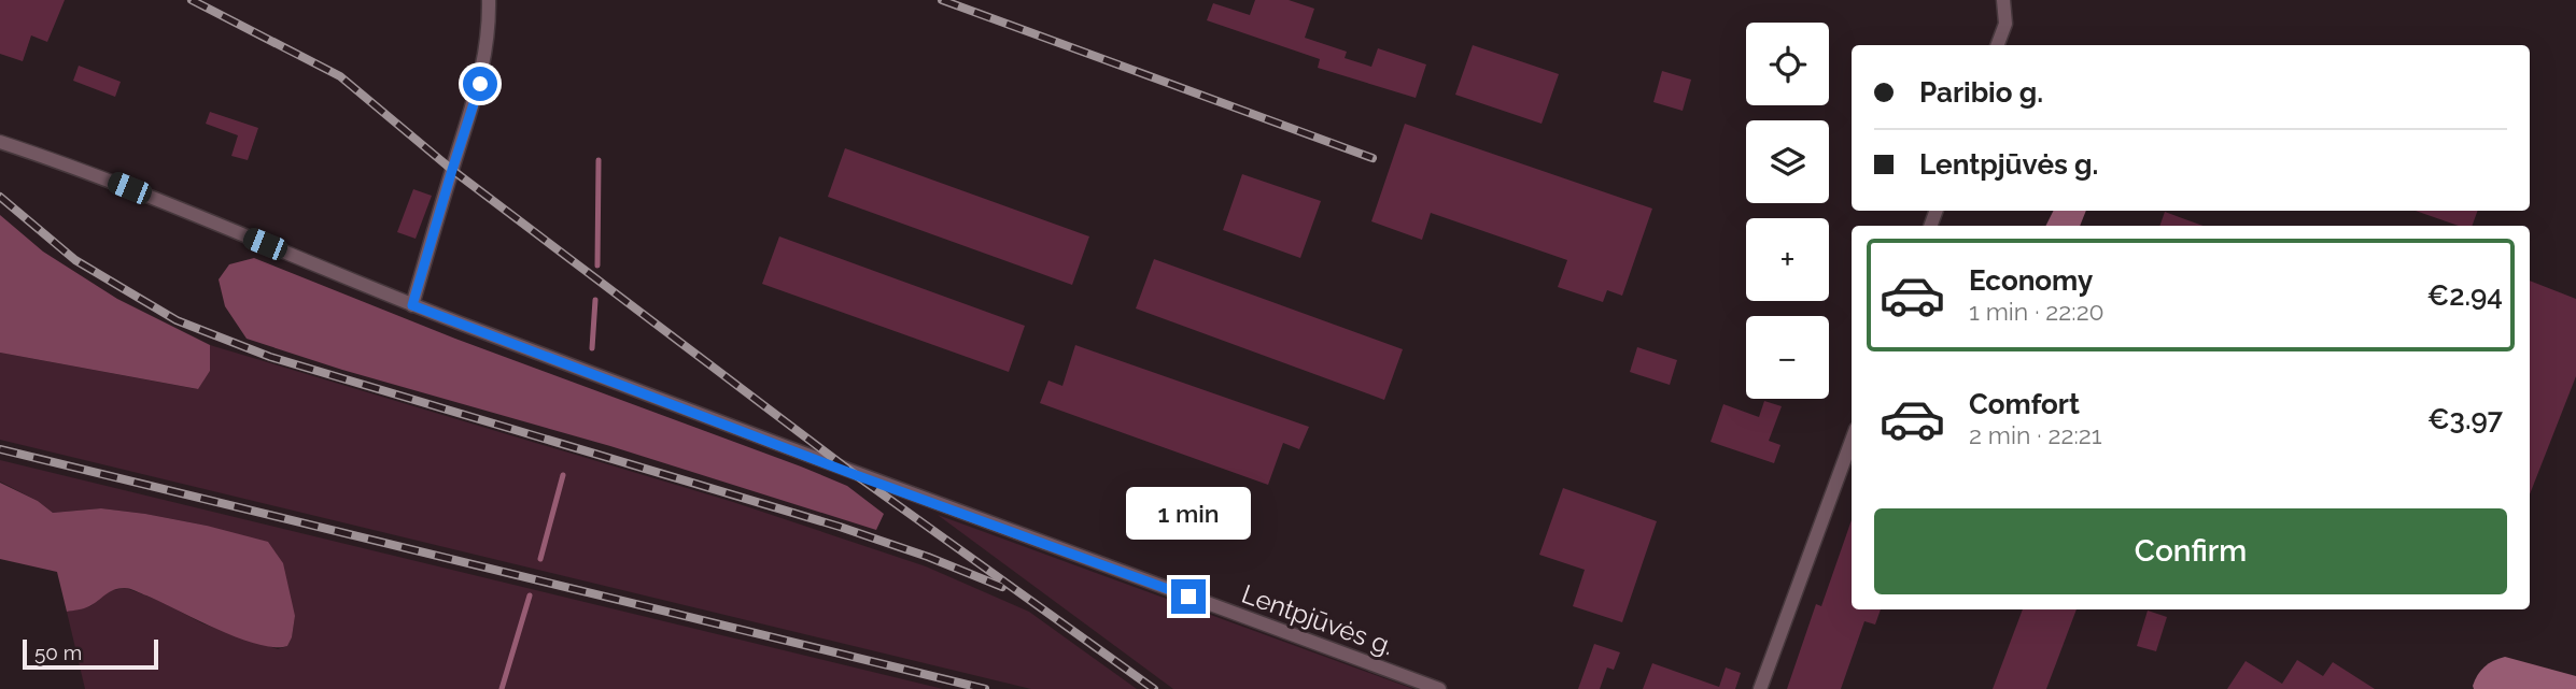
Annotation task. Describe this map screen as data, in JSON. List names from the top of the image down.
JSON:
{
  "streets": {
    "street": ["Lentpjūvės g."]
  },
  "scale_bar": "50 m",
  "page": {
    "map_buttons": ["+", "−"],
    "banner": ["Paribio g.", "Lentpjūvės g."],
    "list": [
      {
        "name": "Economy",
        "note": "1 min · 22:20",
        "value": "€2.94"
      },
      {
        "name": "Comfort",
        "note": "2 min · 22:21",
        "value": "€3.97"
      }
    ],
    "bubble": "1 min",
    "buttons": "Confirm",
    "scale": "50 m"
  }
}
